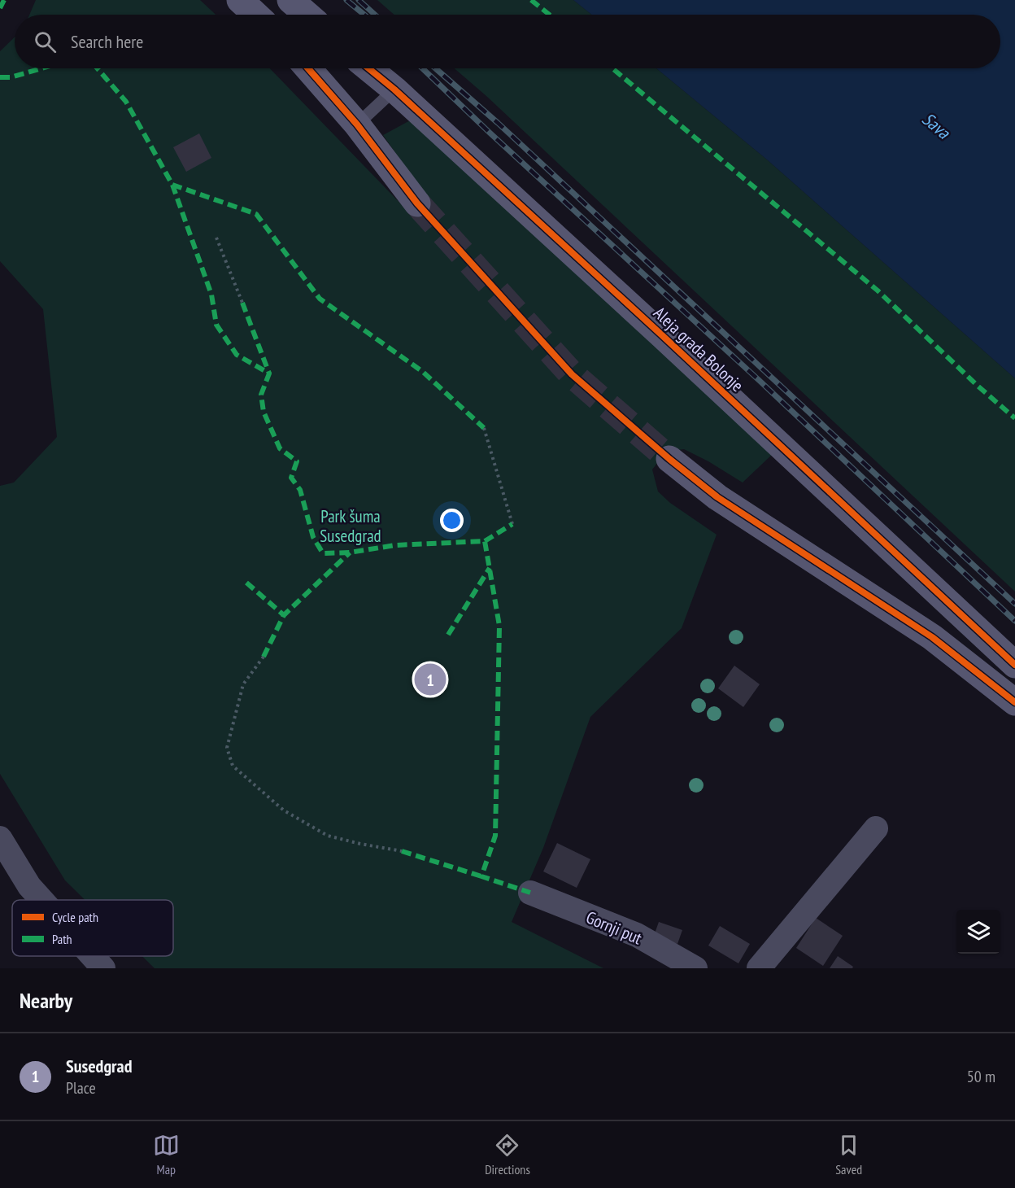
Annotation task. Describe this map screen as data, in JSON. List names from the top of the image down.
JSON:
{
  "streets": {
    "main road": ["Aleja grada Bolonje"],
    "street": ["Gornji put"]
  },
  "water": ["Sava"],
  "parks": ["Park šuma Susedgrad"],
  "legend": ["Cycle path", "Path"],
  "page": {
    "search": "Search here",
    "pins": "1",
    "heading": "Nearby",
    "list": [
      {
        "mark": "1",
        "name": "Susedgrad",
        "note": "Place",
        "value": "50 m"
      }
    ],
    "nav": ["Map", "Directions", "Saved"]
  }
}
